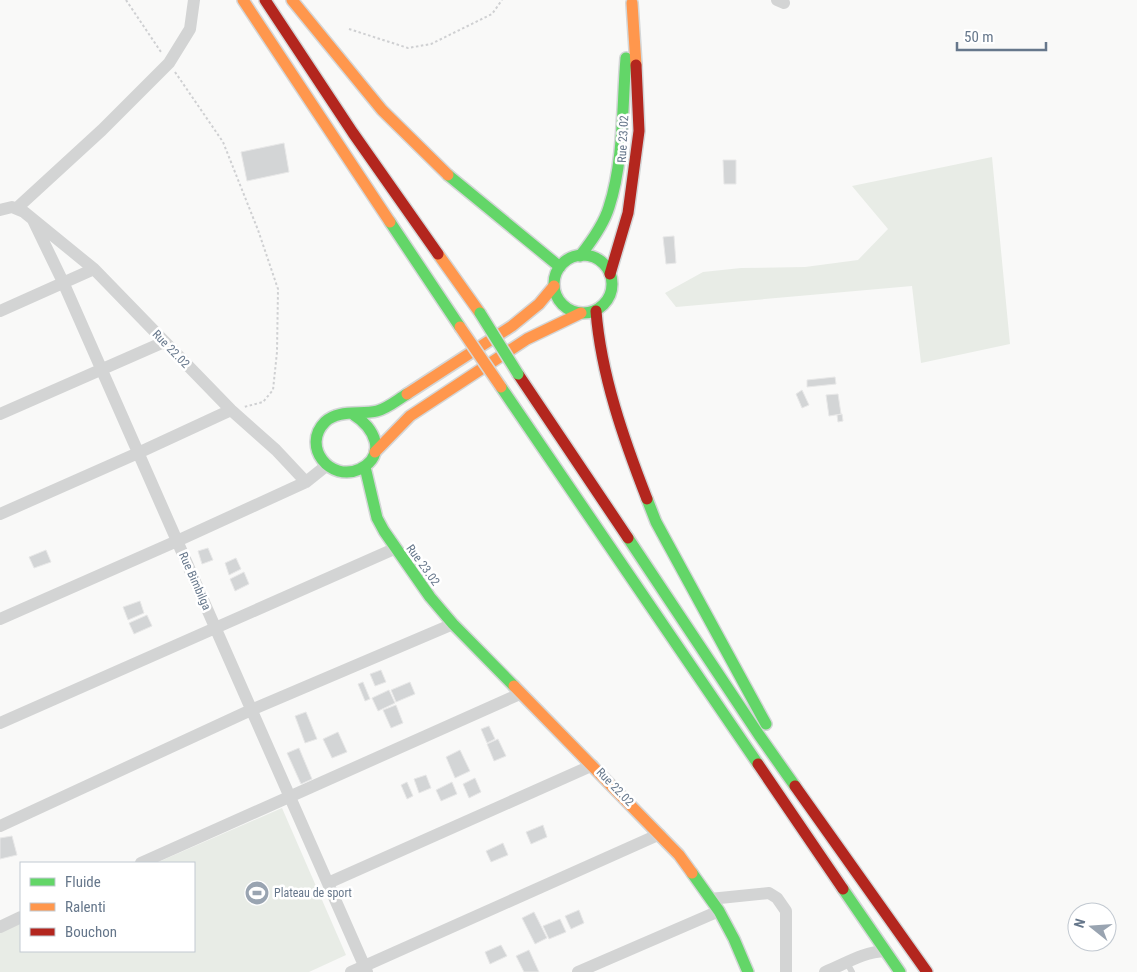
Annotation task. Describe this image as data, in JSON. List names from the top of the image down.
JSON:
{
  "streets": {
    "main road": ["Rue 23.02", "Rue 22.02"],
    "street": ["Rue Bimbilga"]
  },
  "crossings": [
    ["Rue 23.02", "Rue 22.02"],
    ["Rue 22.02", "Rue Bimbilga"]
  ],
  "places": {
    "sports": ["Plateau de sport"]
  },
  "legend": ["Fluide", "Ralenti", "Bouchon"],
  "scale_bar": "50 m",
  "north": "left"
}
